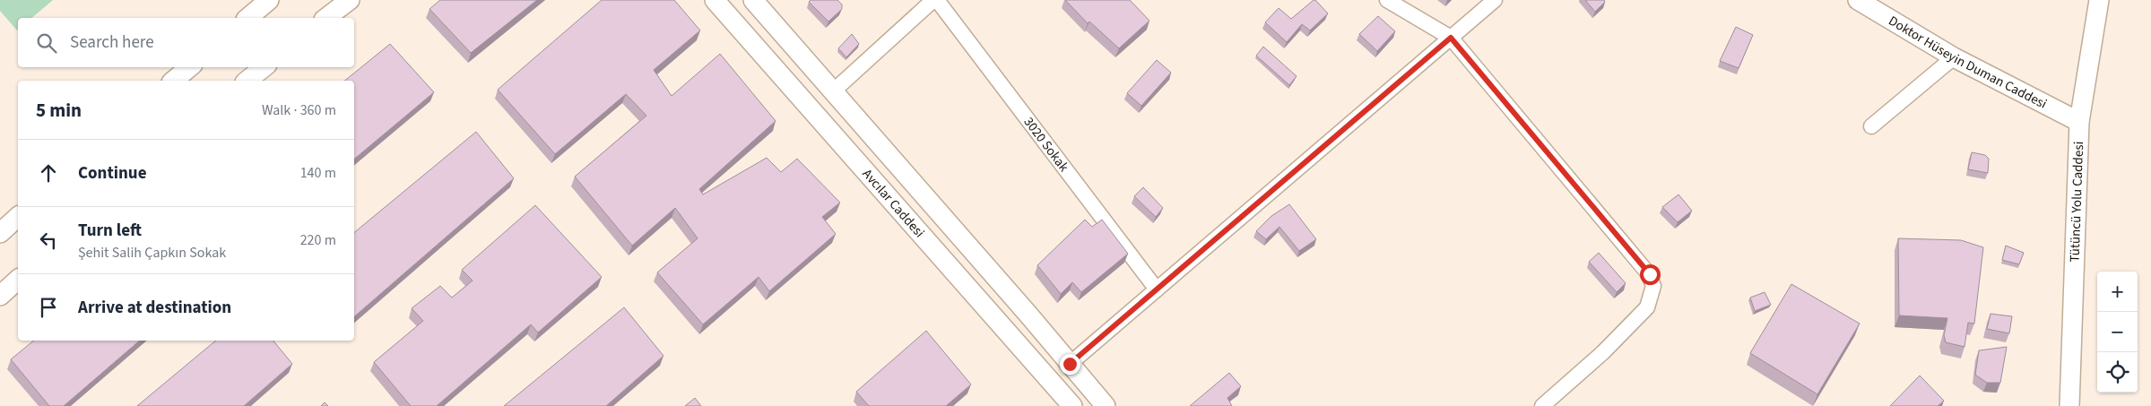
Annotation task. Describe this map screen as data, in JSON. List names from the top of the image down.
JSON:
{
  "streets": {
    "main road": ["Doktor Hüseyin Duman Caddesi", "Avcılar Caddesi", "Tütüncü Yolu Caddesi"],
    "street": ["3020 Sokak"]
  },
  "crossings": [
    ["Doktor Hüseyin Duman Caddesi", "Tütüncü Yolu Caddesi"]
  ],
  "page": {
    "search": "Search here",
    "heading": ["5 min", "Walk · 360 m"],
    "list": [
      ["Continue", "140 m"],
      ["Turn left", "Şehit Salih Çapkın Sokak", "220 m"],
      "Arrive at destination"
    ],
    "map_buttons": ["+", "−"]
  }
}
